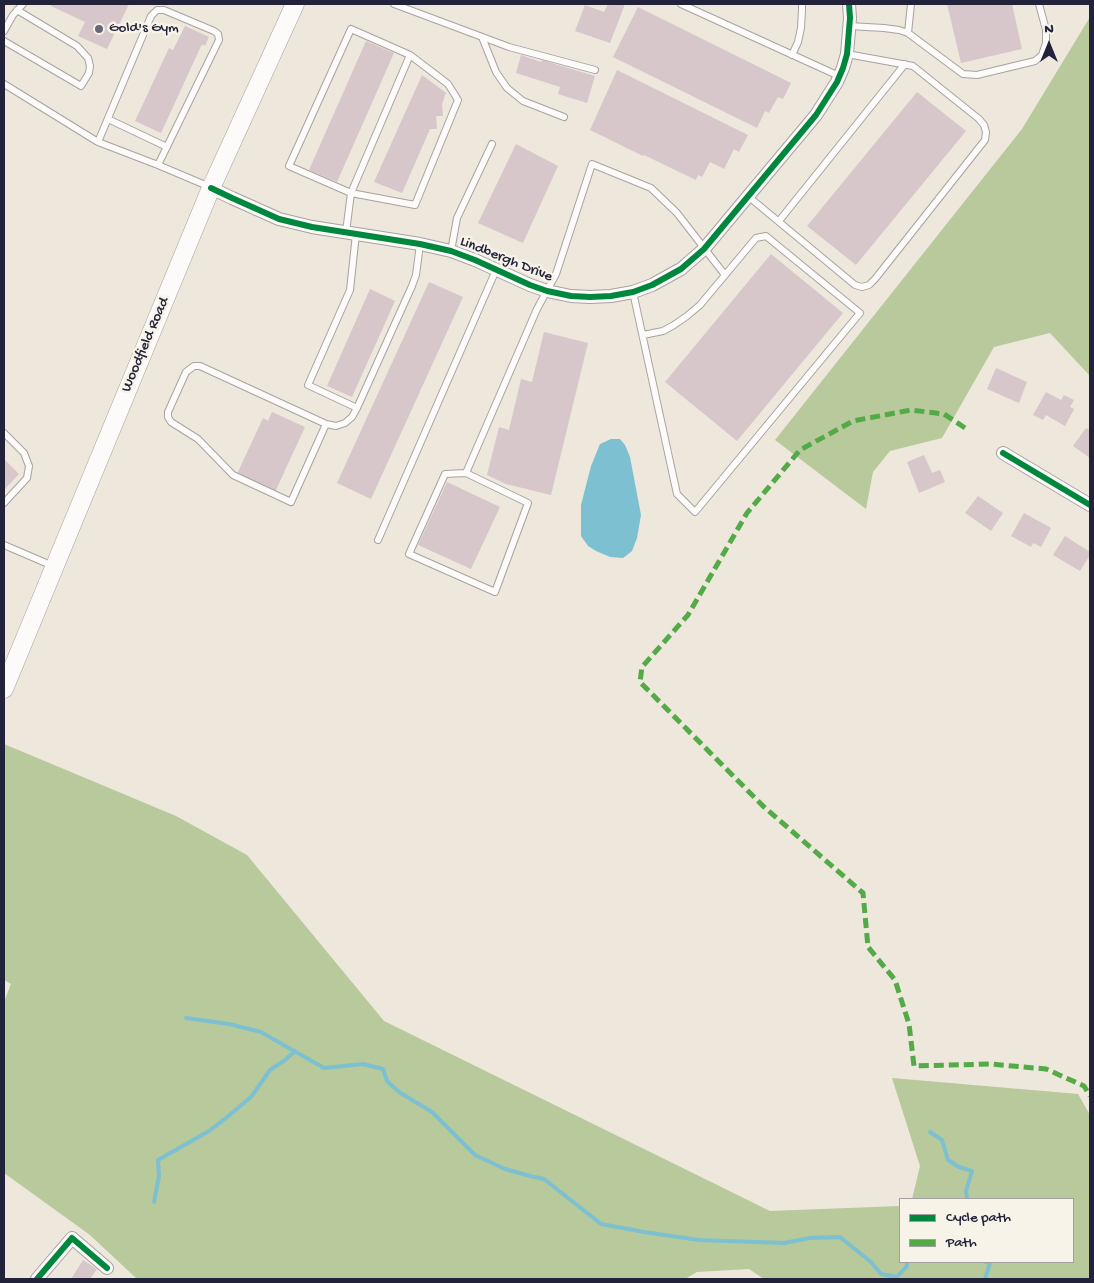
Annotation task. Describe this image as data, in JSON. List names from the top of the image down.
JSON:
{
  "streets": {
    "main road": ["Woodfield Road"],
    "street": ["Lindbergh Drive"]
  },
  "crossings": [
    ["Lindbergh Drive", "Woodfield Road"]
  ],
  "places": ["Gold's Gym"],
  "legend": ["Cycle path", "Path"],
  "north": "top"
}
